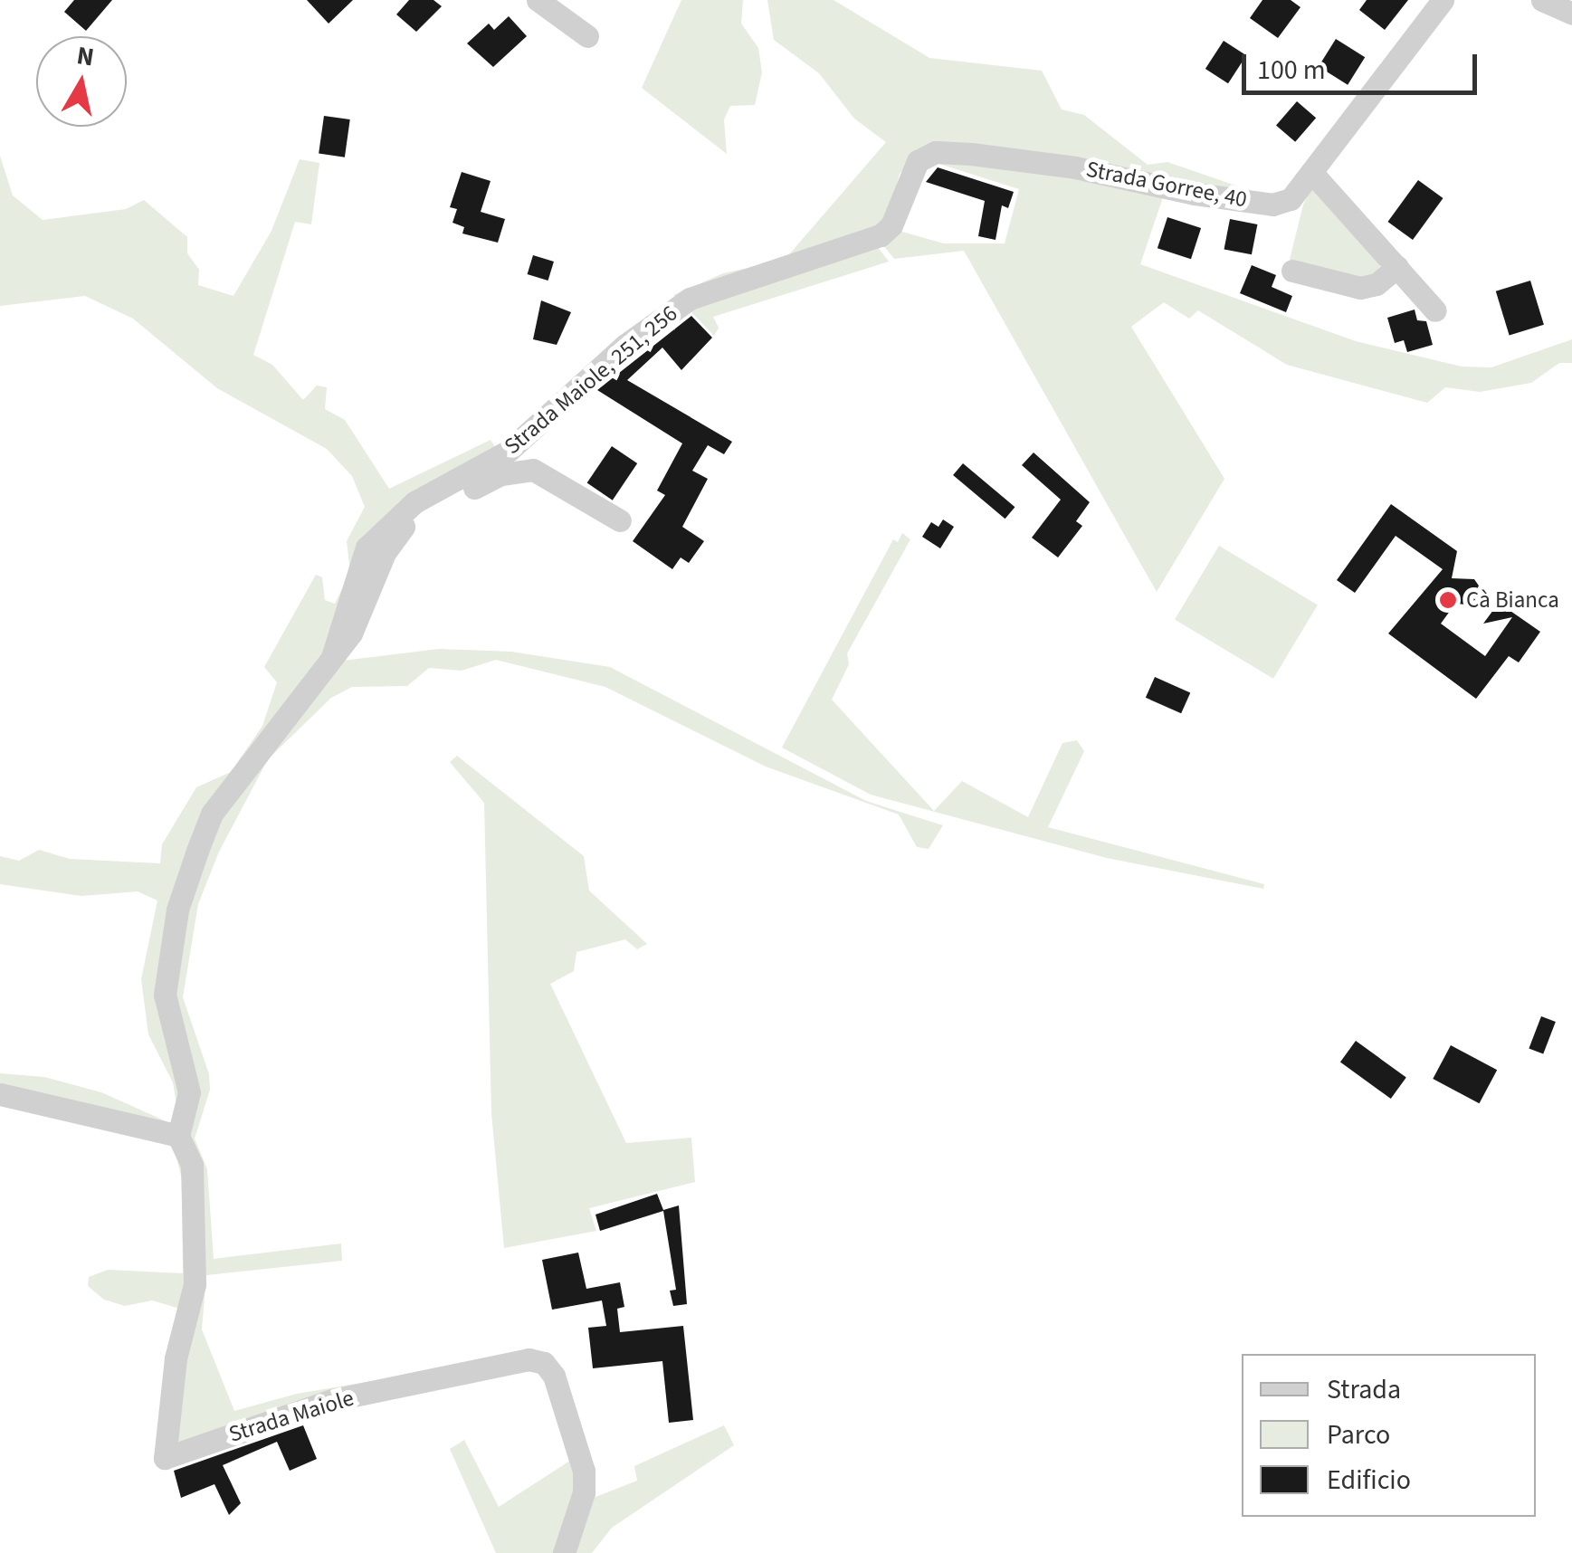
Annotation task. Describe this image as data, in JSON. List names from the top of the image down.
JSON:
{
  "streets": {
    "street": ["Strada Gorree, 40", "Strada Maiole, 251, 256", "Strada Maiole"]
  },
  "crossings": [
    ["Strada Gorree, 40", "Strada Maiole, 251, 256"]
  ],
  "places": ["Cà Bianca"],
  "legend": ["Strada", "Parco", "Edificio"],
  "scale_bar": "100 m",
  "north": "top"
}
